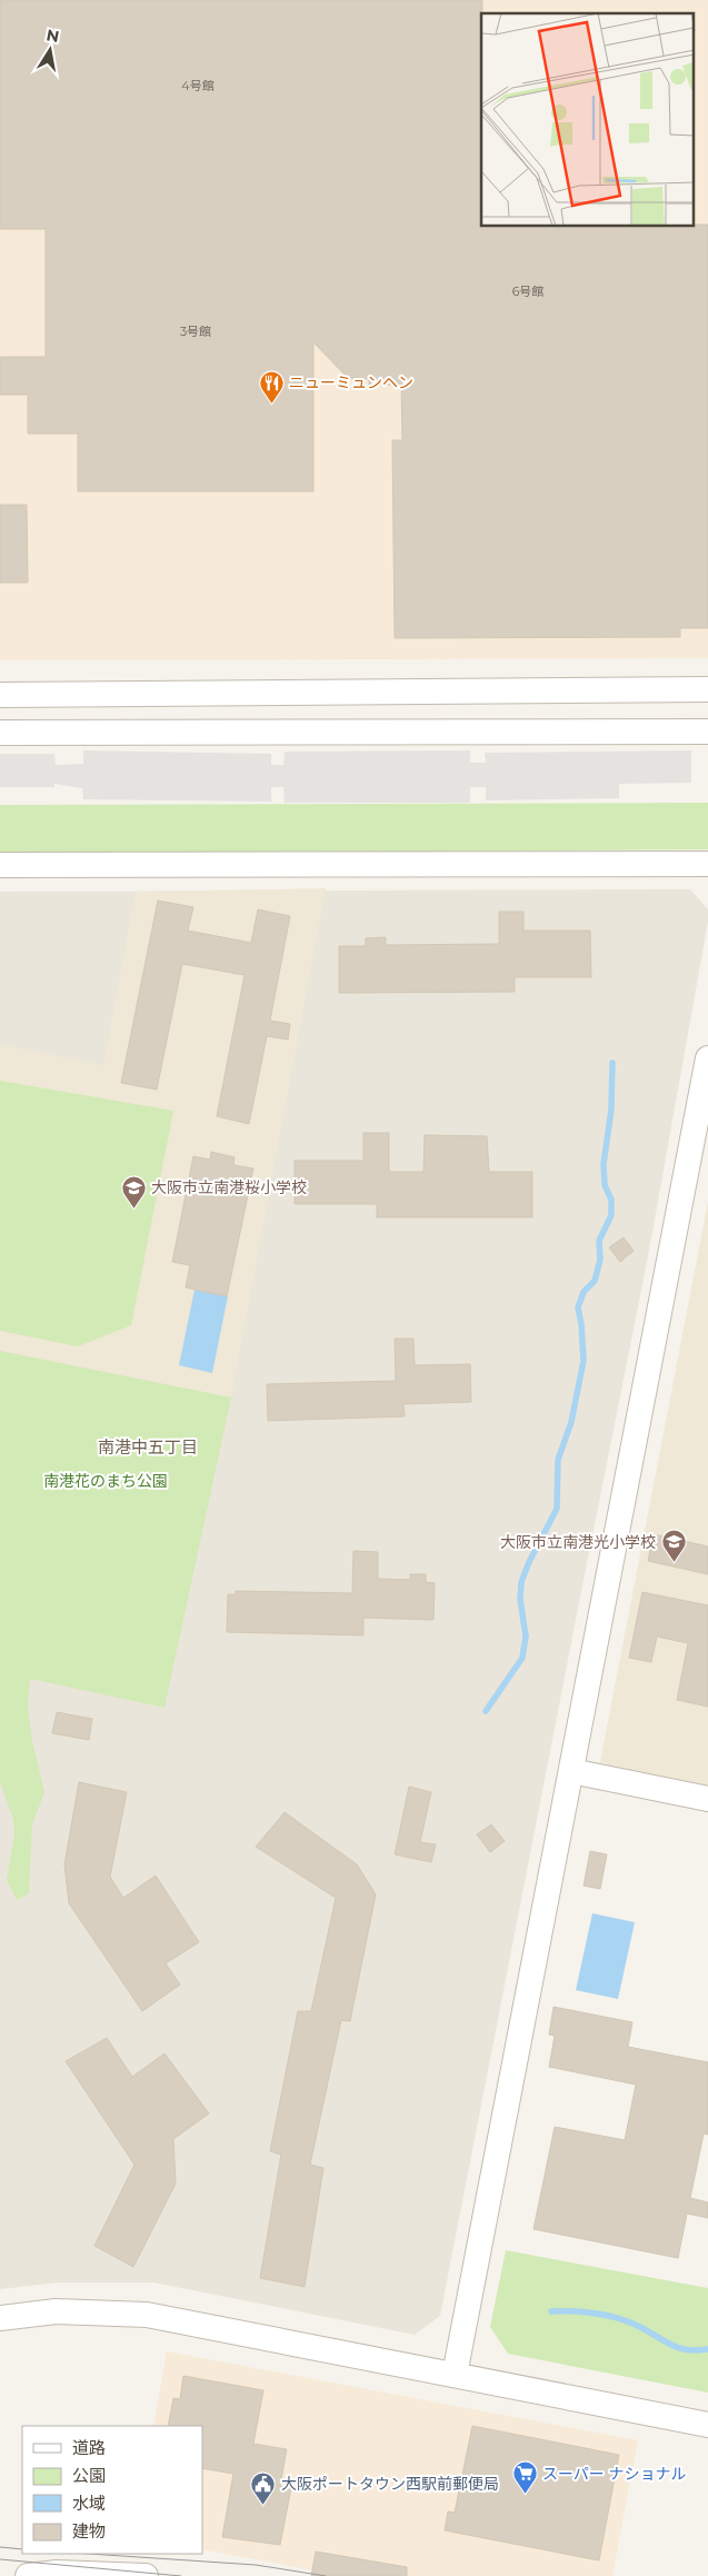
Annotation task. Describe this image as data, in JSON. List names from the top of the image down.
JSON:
{
  "districts": ["南港中五丁目"],
  "parks": ["南港花のまち公園"],
  "places": {
    "restaurant": ["ニューミュンヘン"],
    "school or university": ["大阪市立南港桜小学校", "大阪市立南港光小学校"],
    "supermarket": ["スーパー ナショナル"],
    "public building": ["大阪ポートタウン西駅前郵便局"]
  },
  "house_numbers": ["4号館", "6号館", "3号館"],
  "legend": [
    "道路",
    "公園",
    "水域",
    "建物"
  ],
  "north": "top"
}
